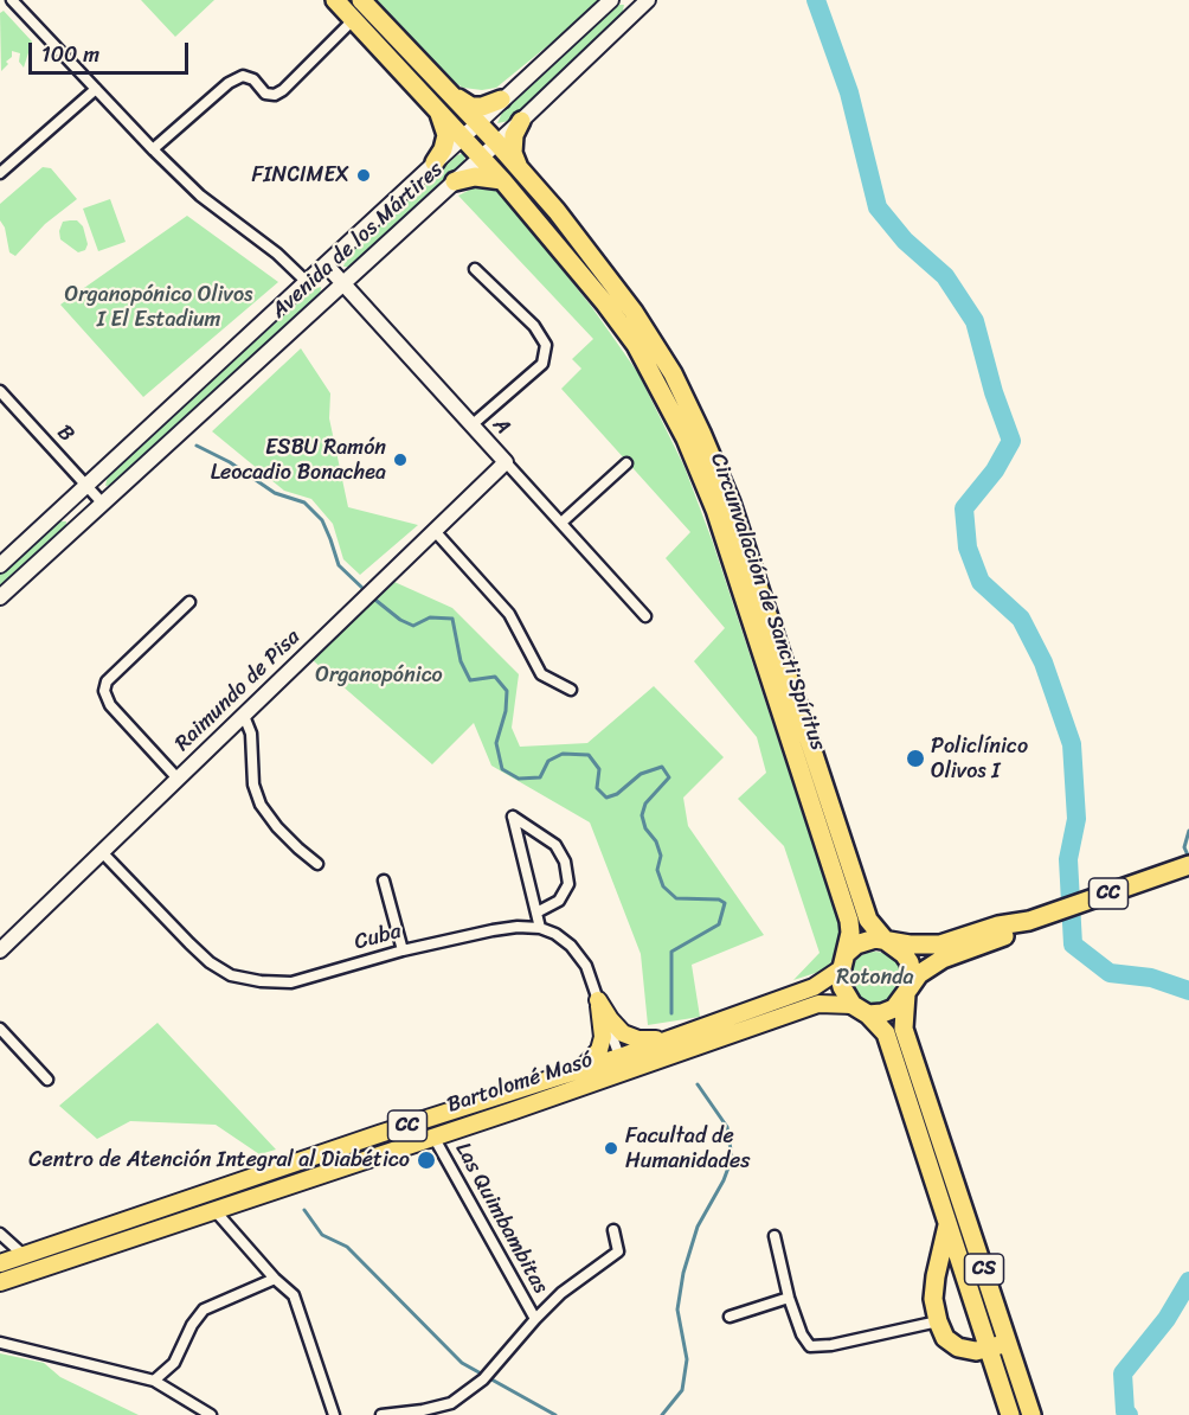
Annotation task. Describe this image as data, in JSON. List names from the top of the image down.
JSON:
{
  "streets": {
    "highway": ["Circunvalación de Sancti Spíritus", "CC", "CS"],
    "main road": ["Bartolomé Masó"],
    "street": [
      "Avenida de los Mártires",
      "A",
      "B",
      "Raimundo de Pisa",
      "Cuba",
      "Las Quimbambitas"
    ]
  },
  "crossings": [
    ["Avenida de los Mártires", "A"],
    ["Avenida de los Mártires", "B"],
    ["Avenida de los Mártires", "Circunvalación de Sancti Spíritus"],
    ["A", "Raimundo de Pisa"],
    ["Circunvalación de Sancti Spíritus", "CC"],
    ["Circunvalación de Sancti Spíritus", "Bartolomé Masó"],
    ["Circunvalación de Sancti Spíritus", "CS"],
    ["Raimundo de Pisa", "Cuba"],
    ["CC", "Bartolomé Masó"],
    ["CC", "CS"],
    ["Bartolomé Masó", "Las Quimbambitas"],
    ["Bartolomé Masó", "CS"]
  ],
  "parks": ["Organopónico Olivos I El Estadium", "Organopónico", "Rotonda"],
  "places": [
    "FINCIMEX",
    "ESBU Ramón Leocadio Bonachea",
    "Policlínico Olivos I",
    "Facultad de Humanidades",
    "Centro de Atención Integral al Diabético"
  ],
  "scale_bar": "100 m"
}
